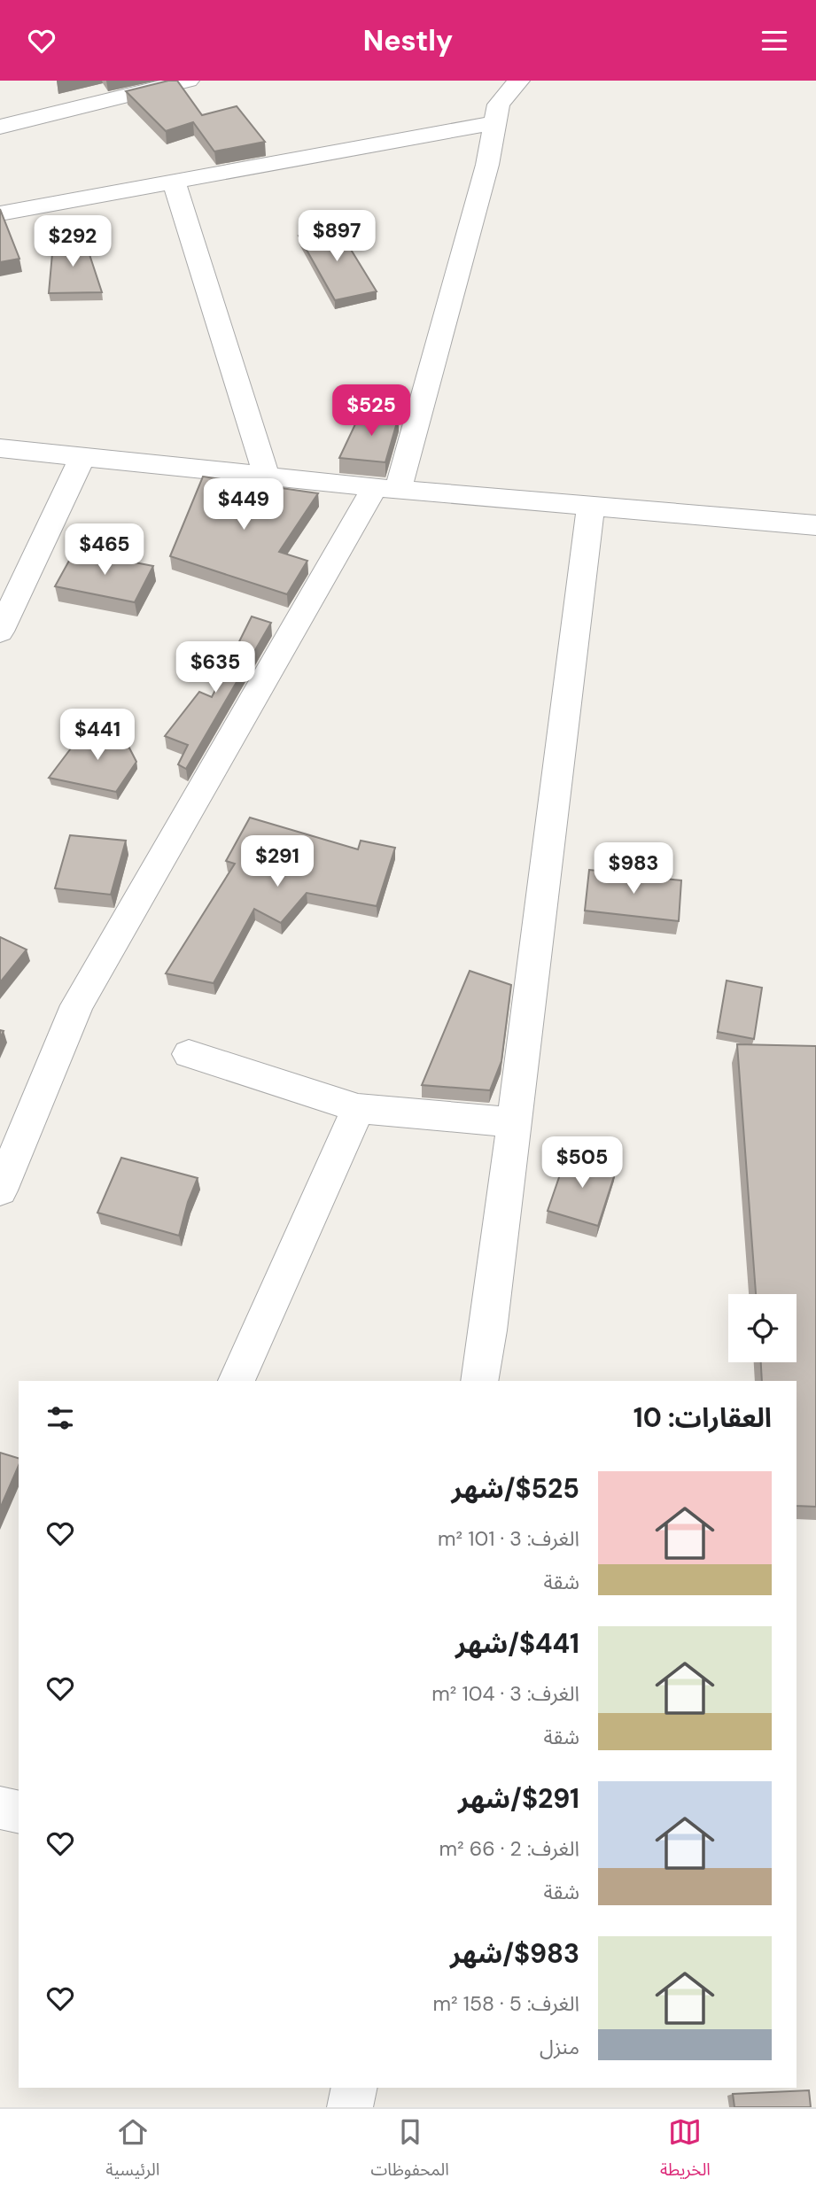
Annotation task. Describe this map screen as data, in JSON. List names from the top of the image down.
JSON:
{
  "page": {
    "header": "Nestly",
    "price": [
      "$897",
      "$292",
      "$525",
      "$449",
      "$465",
      "$635",
      "$441",
      "$291",
      "$983",
      "$505"
    ],
    "heading": "العقارات: 10",
    "list": [
      {
        "name": "$525/شهر",
        "note": "الغرف: 3 · 101 m² · شقة"
      },
      {
        "name": "$441/شهر",
        "note": "الغرف: 3 · 104 m² · شقة"
      },
      {
        "name": "$291/شهر",
        "note": "الغرف: 2 · 66 m² · شقة"
      },
      {
        "name": "$983/شهر",
        "note": "الغرف: 5 · 158 m² · منزل"
      }
    ],
    "tabs": ["الخريطة", "المحفوظات", "الرئيسية"]
  }
}
